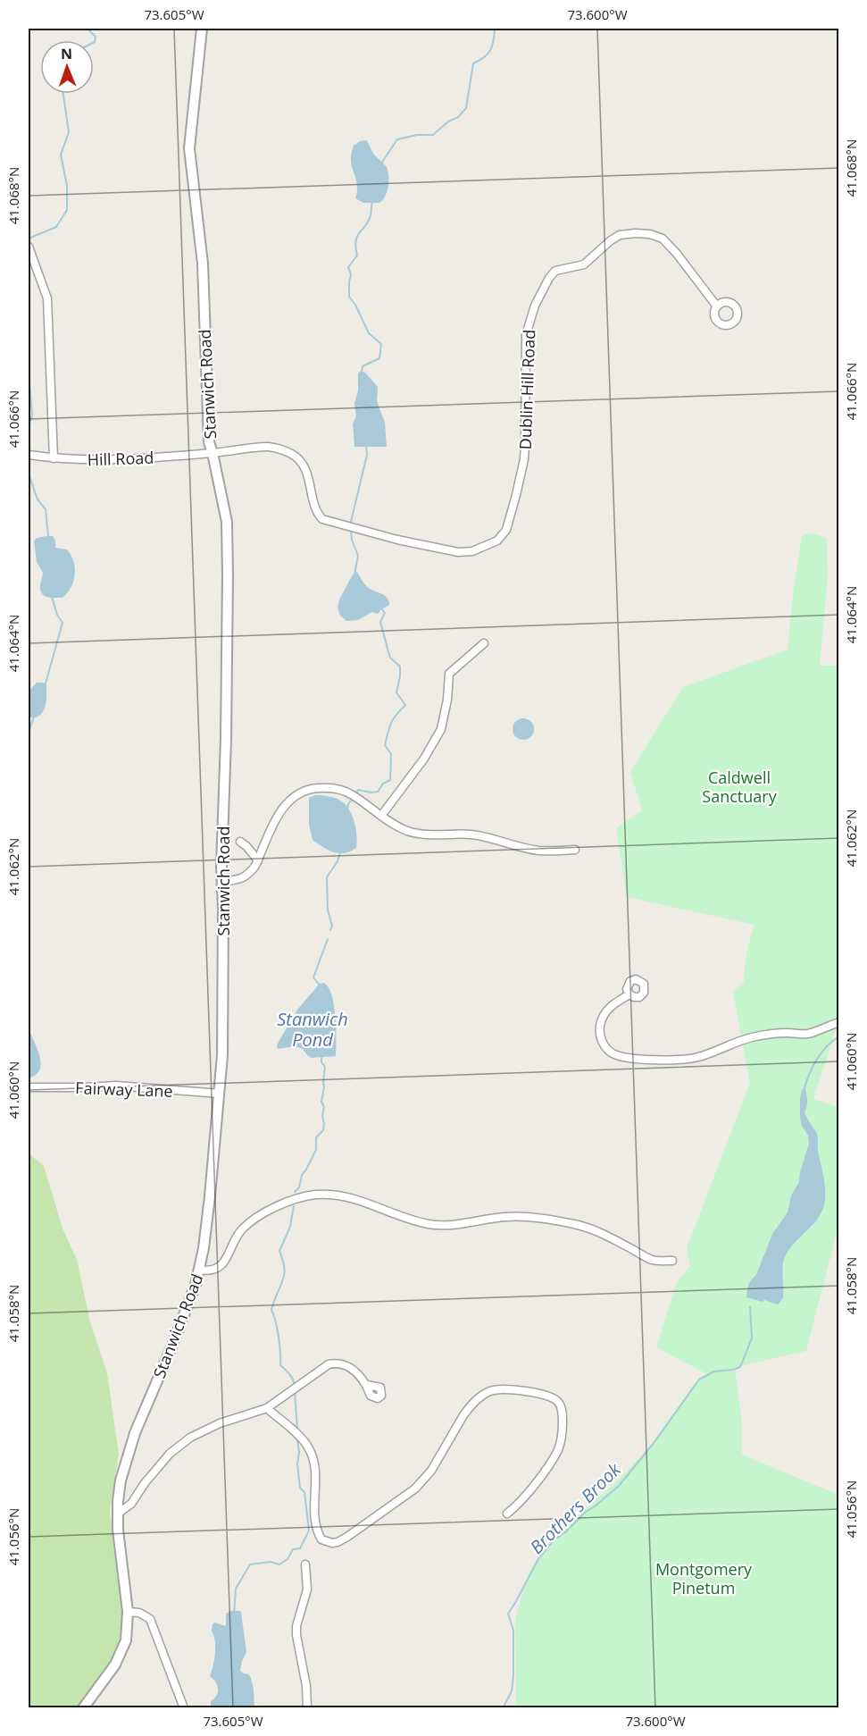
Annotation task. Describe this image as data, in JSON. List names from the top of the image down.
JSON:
{
  "streets": {
    "street": [
      "Stanwich Road",
      "Dublin Hill Road",
      "Hill Road",
      "Fairway Lane"
    ]
  },
  "crossings": [
    ["Stanwich Road", "Dublin Hill Road"],
    ["Stanwich Road", "Hill Road"],
    ["Stanwich Road", "Fairway Lane"],
    ["Dublin Hill Road", "Hill Road"]
  ],
  "water": ["Stanwich Pond", "Brothers Brook"],
  "parks": ["Caldwell Sanctuary", "Montgomery Pinetum"],
  "north": "top",
  "coordinates": [
    "73.605°W",
    "73.600°W",
    "41.068°N",
    "41.066°N",
    "41.064°N",
    "41.062°N",
    "41.060°N",
    "41.058°N",
    "41.056°N"
  ]
}
